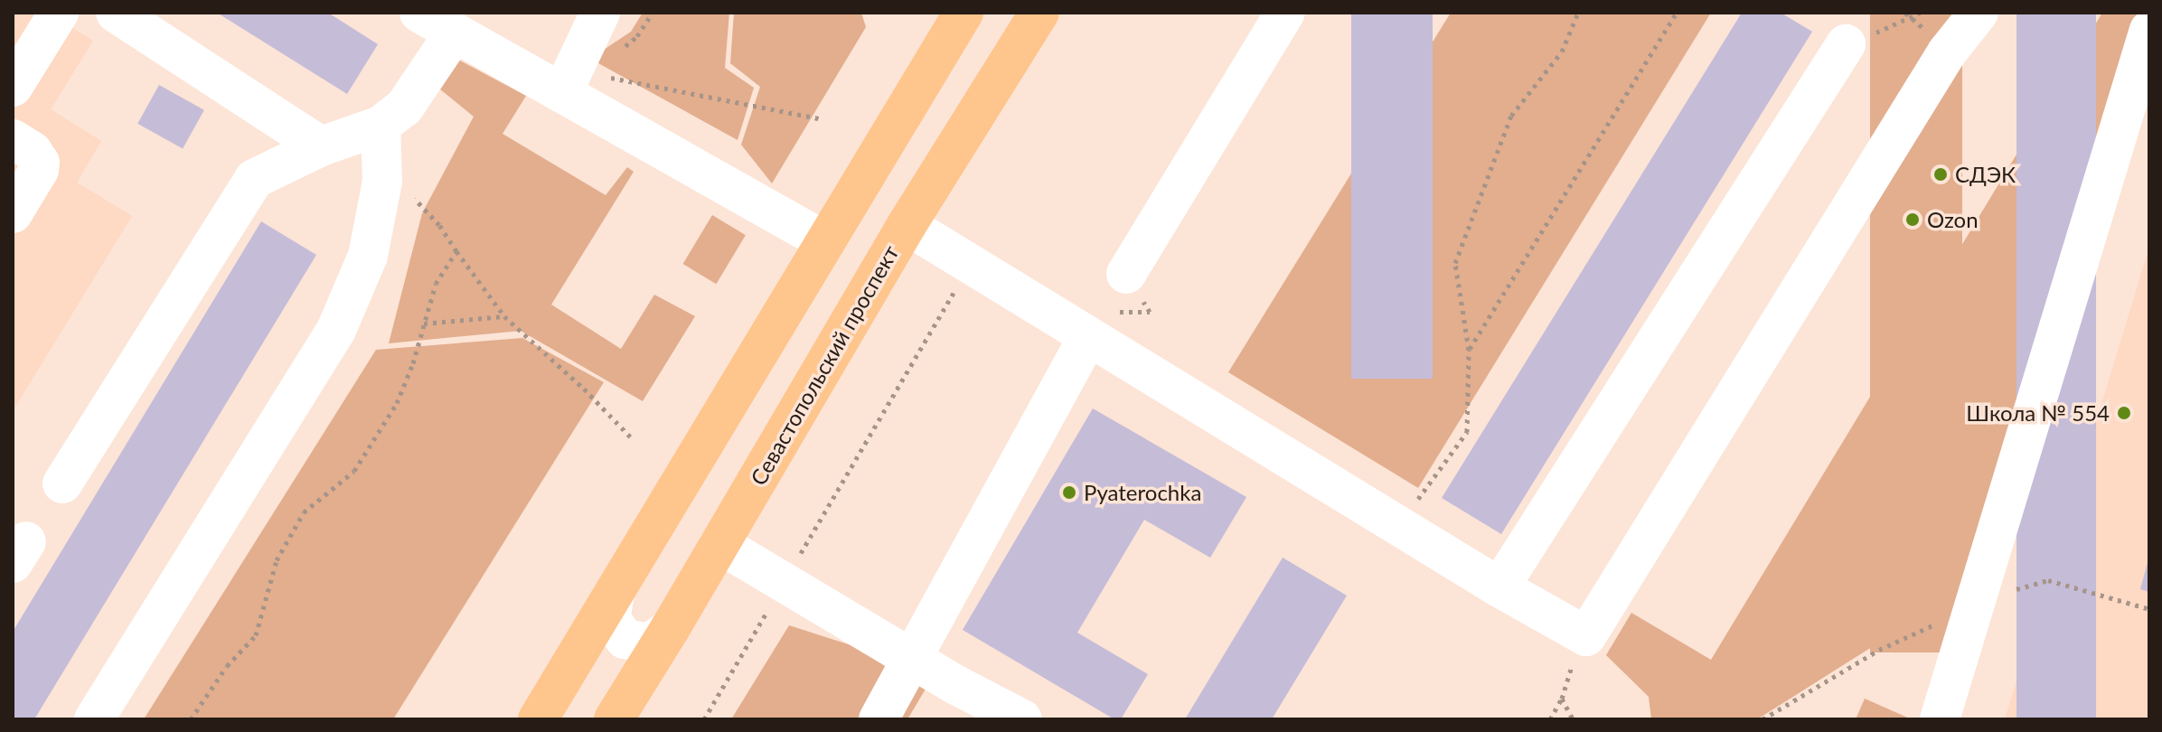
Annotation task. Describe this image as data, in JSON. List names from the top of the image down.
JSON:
{
  "streets": {
    "main road": ["Севастопольский проспект"]
  },
  "places": [
    "СДЭК",
    "Ozon",
    "Школа № 554",
    "Pyaterochka"
  ]
}
